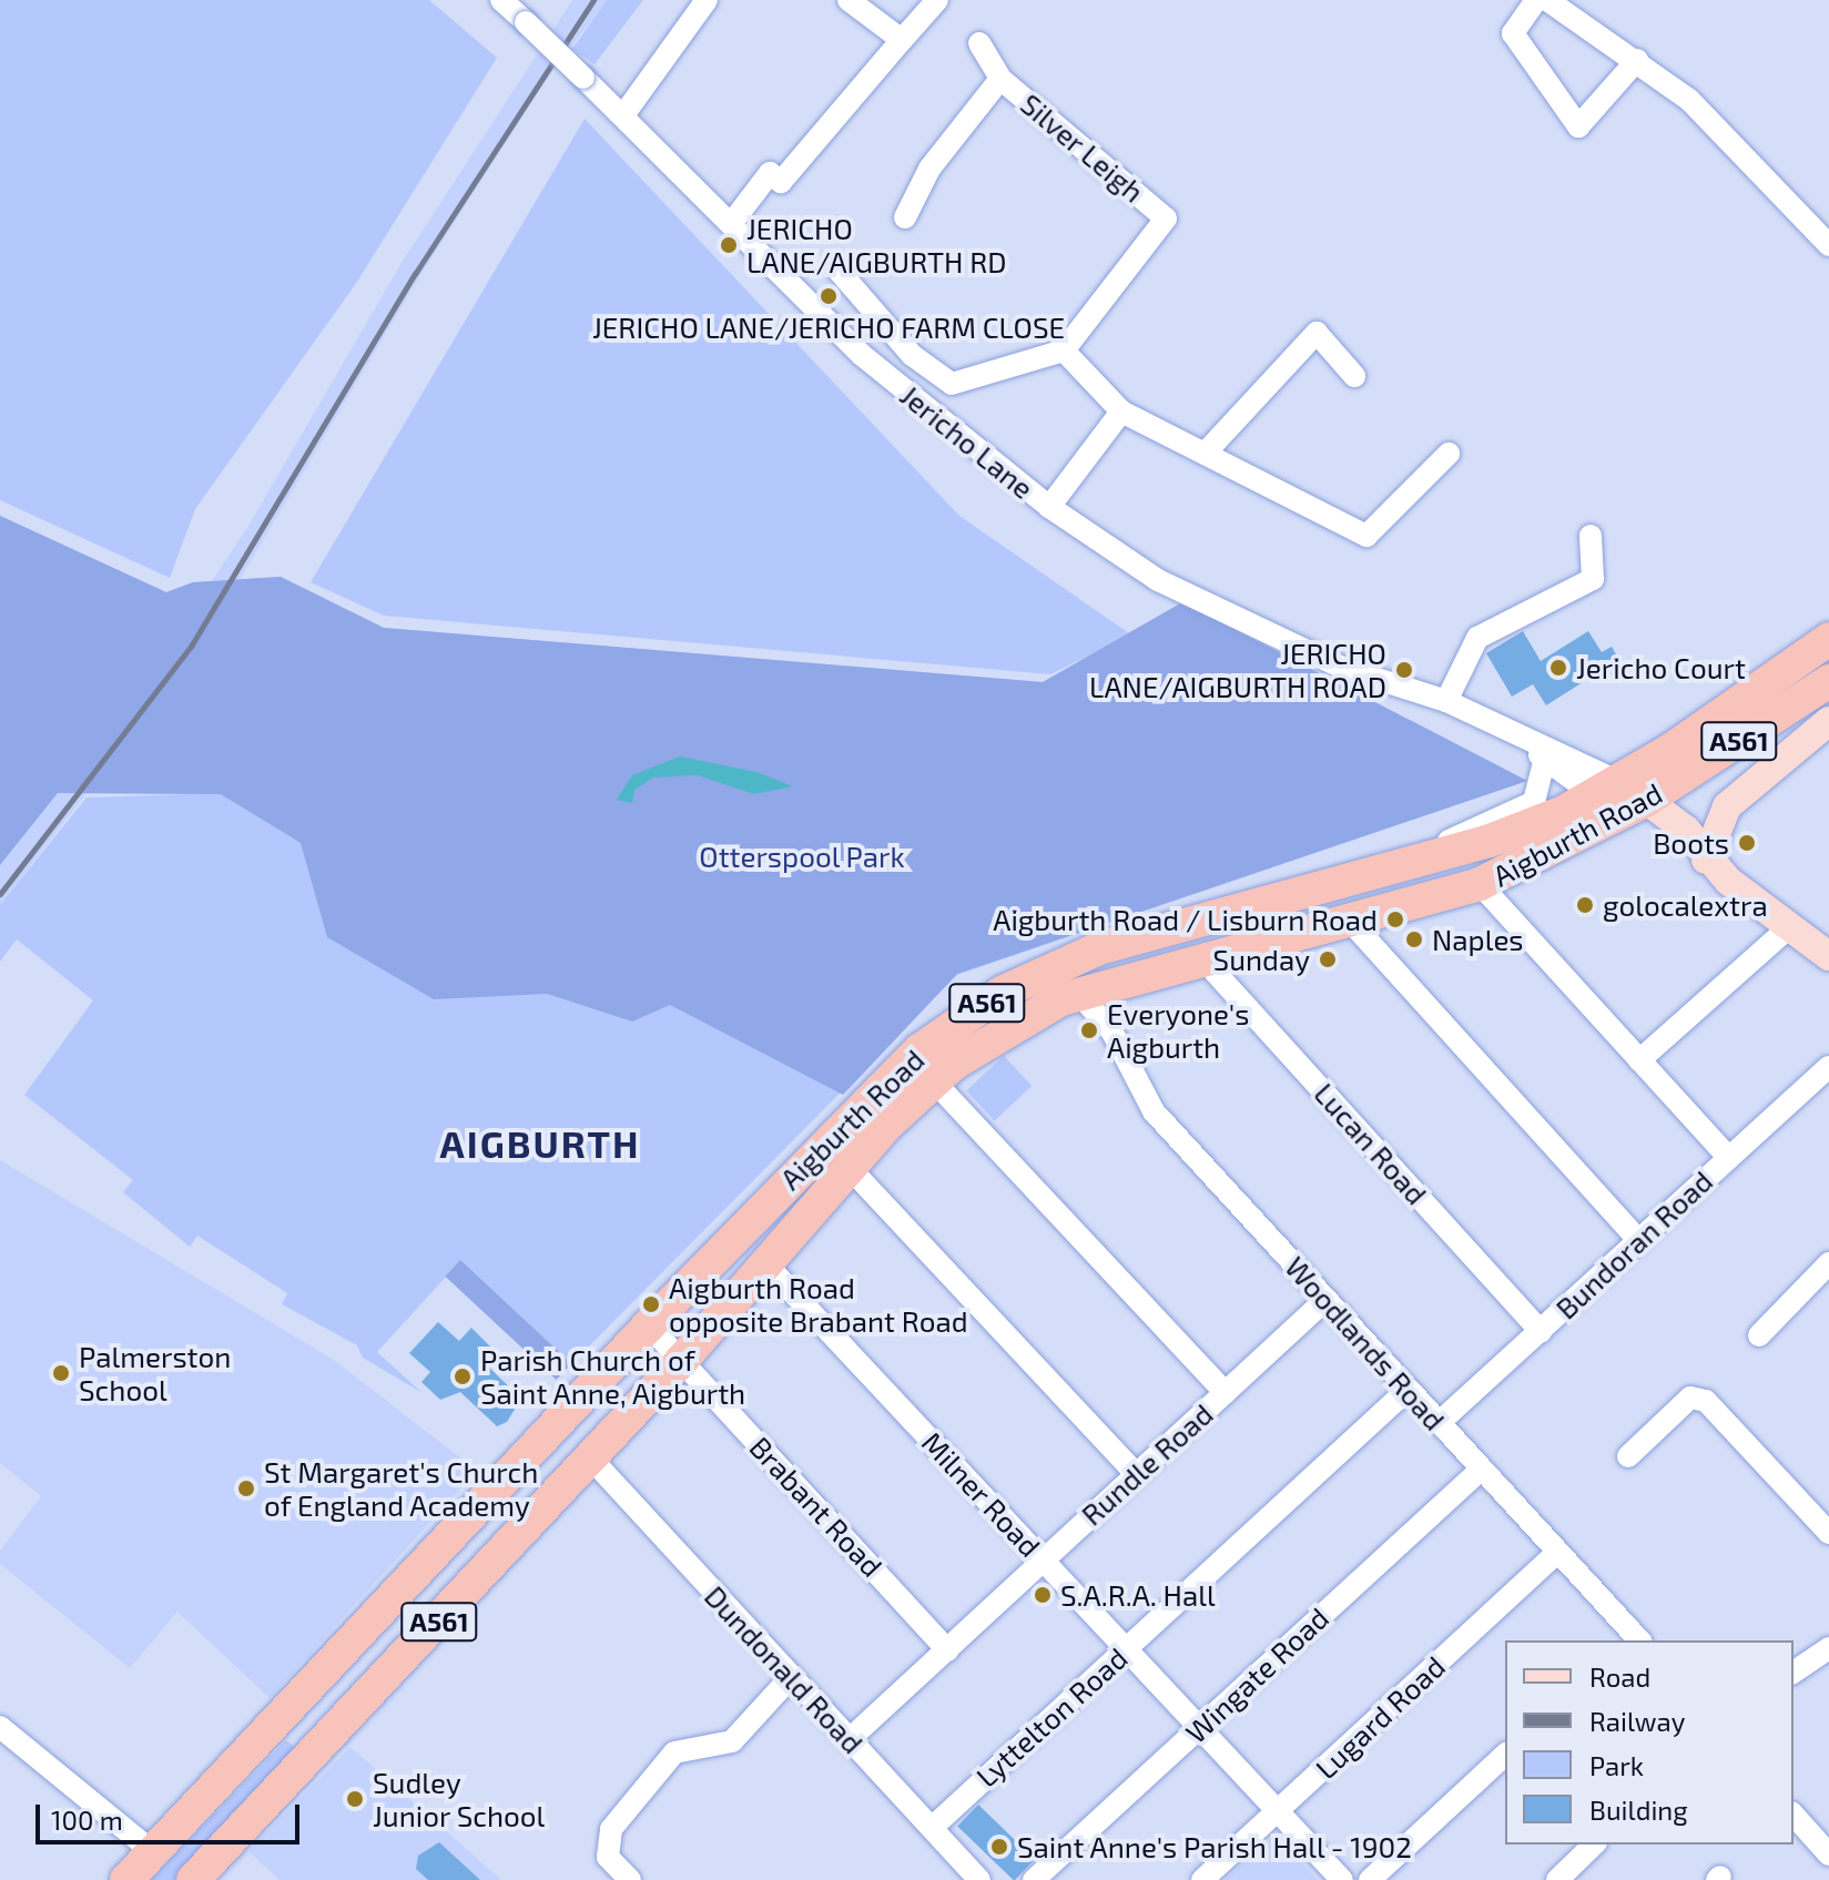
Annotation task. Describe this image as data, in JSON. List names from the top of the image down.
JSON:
{
  "streets": {
    "highway": ["A561", "Aigburth Road"],
    "street": [
      "Silver Leigh",
      "Jericho Lane",
      "Lucan Road",
      "Bundoran Road",
      "Woodlands Road",
      "Rundle Road",
      "Milner Road",
      "Brabant Road",
      "Dundonald Road",
      "Wingate Road",
      "Lyttelton Road",
      "Lugard Road"
    ]
  },
  "crossings": [
    ["Jericho Lane", "Aigburth Road"],
    ["Aigburth Road", "Lucan Road"],
    ["Aigburth Road", "Woodlands Road"],
    ["Aigburth Road", "Milner Road"],
    ["Aigburth Road", "Brabant Road"],
    ["Aigburth Road", "Dundonald Road"],
    ["Lucan Road", "Bundoran Road"],
    ["Bundoran Road", "Woodlands Road"],
    ["Woodlands Road", "Rundle Road"],
    ["Woodlands Road", "Wingate Road"],
    ["Woodlands Road", "Lyttelton Road"],
    ["Woodlands Road", "Lugard Road"],
    ["Rundle Road", "Milner Road"],
    ["Rundle Road", "Brabant Road"],
    ["Rundle Road", "Dundonald Road"],
    ["Milner Road", "Wingate Road"],
    ["Milner Road", "Lyttelton Road"],
    ["Milner Road", "Lugard Road"],
    ["Dundonald Road", "Lyttelton Road"]
  ],
  "districts": ["AIGBURTH"],
  "parks": ["Otterspool Park"],
  "places": [
    "JERICHO LANE/AIGBURTH RD",
    "JERICHO LANE/JERICHO FARM CLOSE",
    "Jericho Court",
    "JERICHO LANE/AIGBURTH ROAD",
    "Boots",
    "golocalextra",
    "Aigburth Road / Lisburn Road",
    "Naples",
    "Sunday",
    "Everyone's Aigburth",
    "Aigburth Road opposite Brabant Road",
    "Palmerston School",
    "Parish Church of Saint Anne, Aigburth",
    "St Margaret's Church of England Academy",
    "S.A.R.A. Hall",
    "Sudley Junior School",
    "Saint Anne's Parish Hall - 1902"
  ],
  "legend": [
    "Road",
    "Railway",
    "Park",
    "Building"
  ],
  "scale_bar": "100 m"
}
